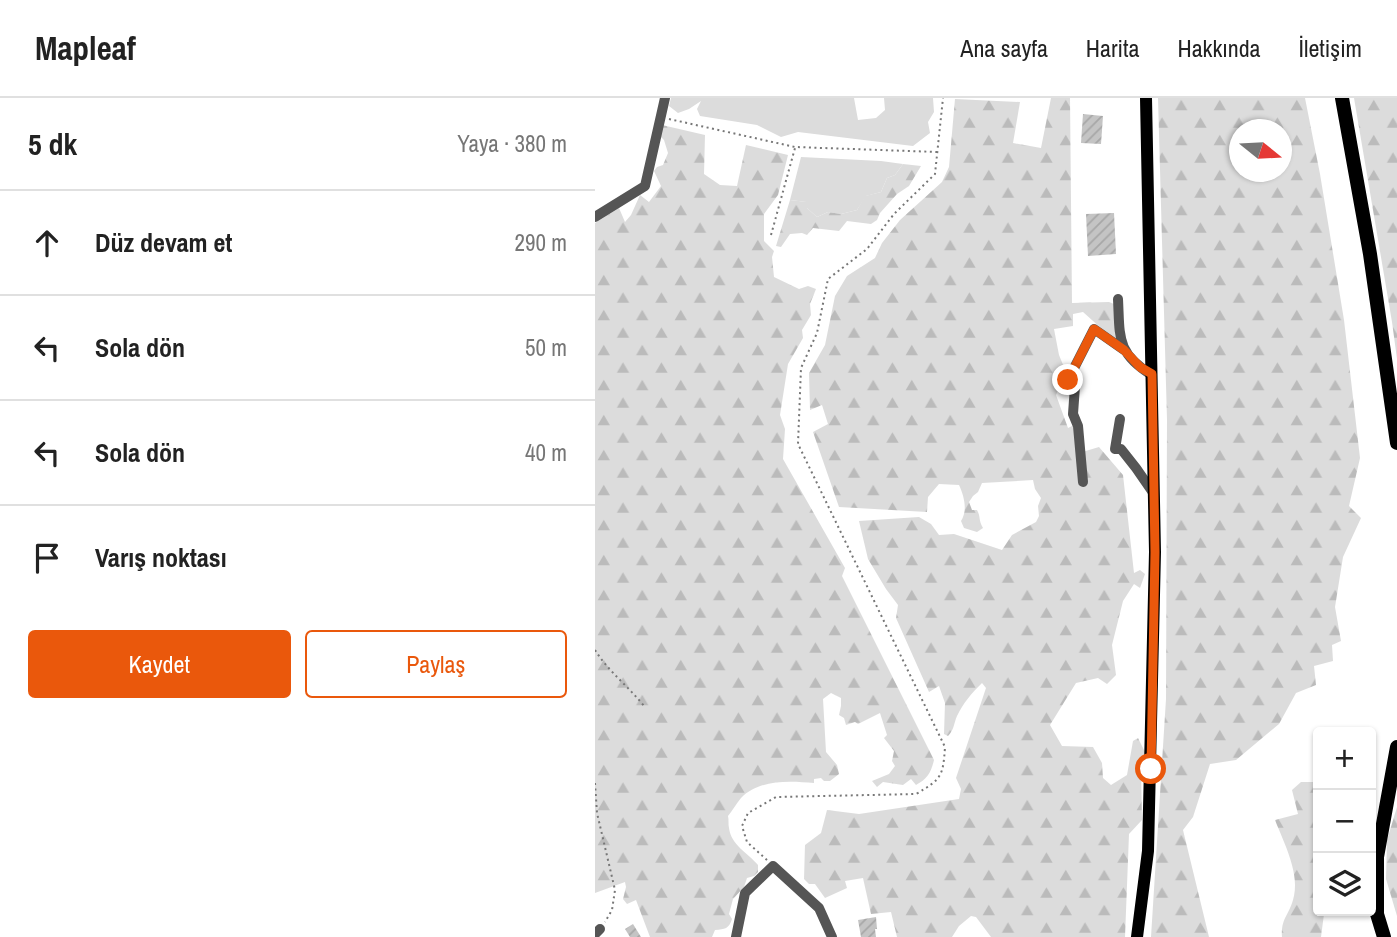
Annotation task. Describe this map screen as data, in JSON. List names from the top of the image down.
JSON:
{
  "north": "right",
  "page": {
    "header": "Mapleaf",
    "nav": [
      "Ana sayfa",
      "Harita",
      "Hakkında",
      "İletişim"
    ],
    "heading": ["5 dk", "Yaya · 380 m"],
    "list": [
      ["Düz devam et", "290 m"],
      ["Sola dön", "50 m"],
      ["Sola dön", "40 m"],
      "Varış noktası"
    ],
    "buttons": ["Kaydet", "Paylaş"],
    "map_buttons": ["+", "−"]
  }
}
